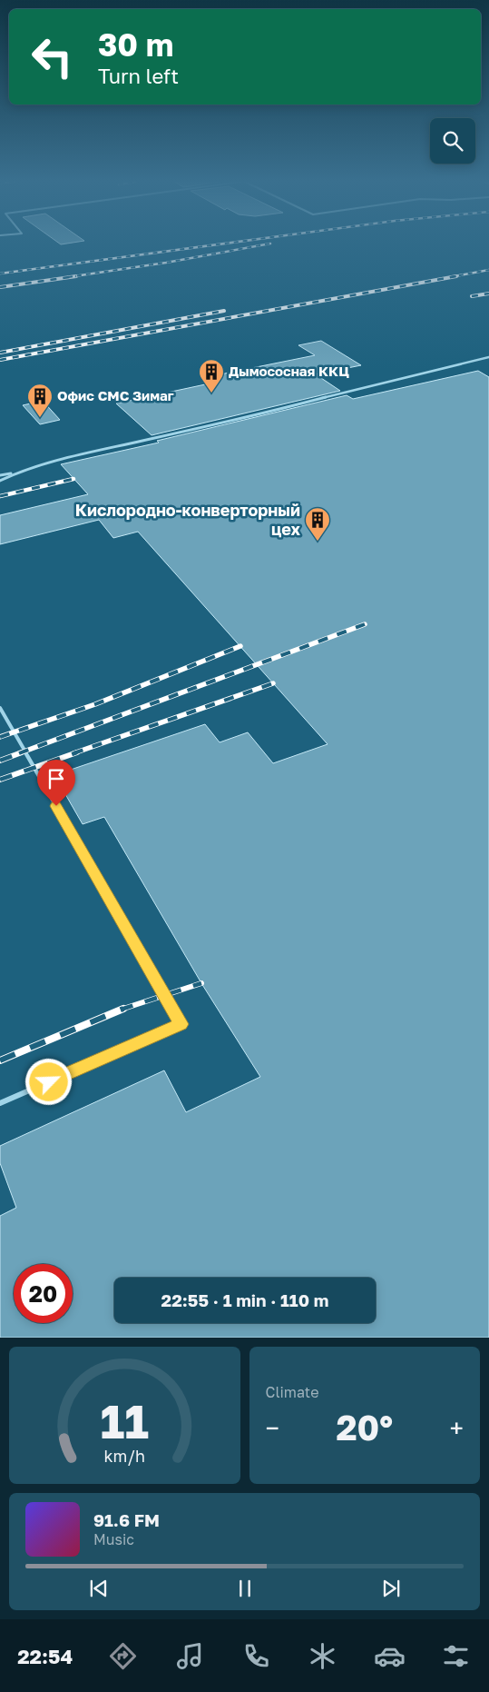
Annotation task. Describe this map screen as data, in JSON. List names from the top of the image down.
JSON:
{
  "places": {
    "building": ["Дымососная ККЦ", "Офис СМС Зимаг", "Кислородно-конверторный цех"]
  },
  "page": {
    "turn": ["30 m", "Turn left"],
    "limit": "20",
    "trip": "22:55 · 1 min · 110 m",
    "tile": "Climate",
    "heat": ["−", "20°", "+"],
    "song": ["91.6 FM", "Music"],
    "tabs": "22:54",
    "gauge": ["11", "km/h"]
  }
}
